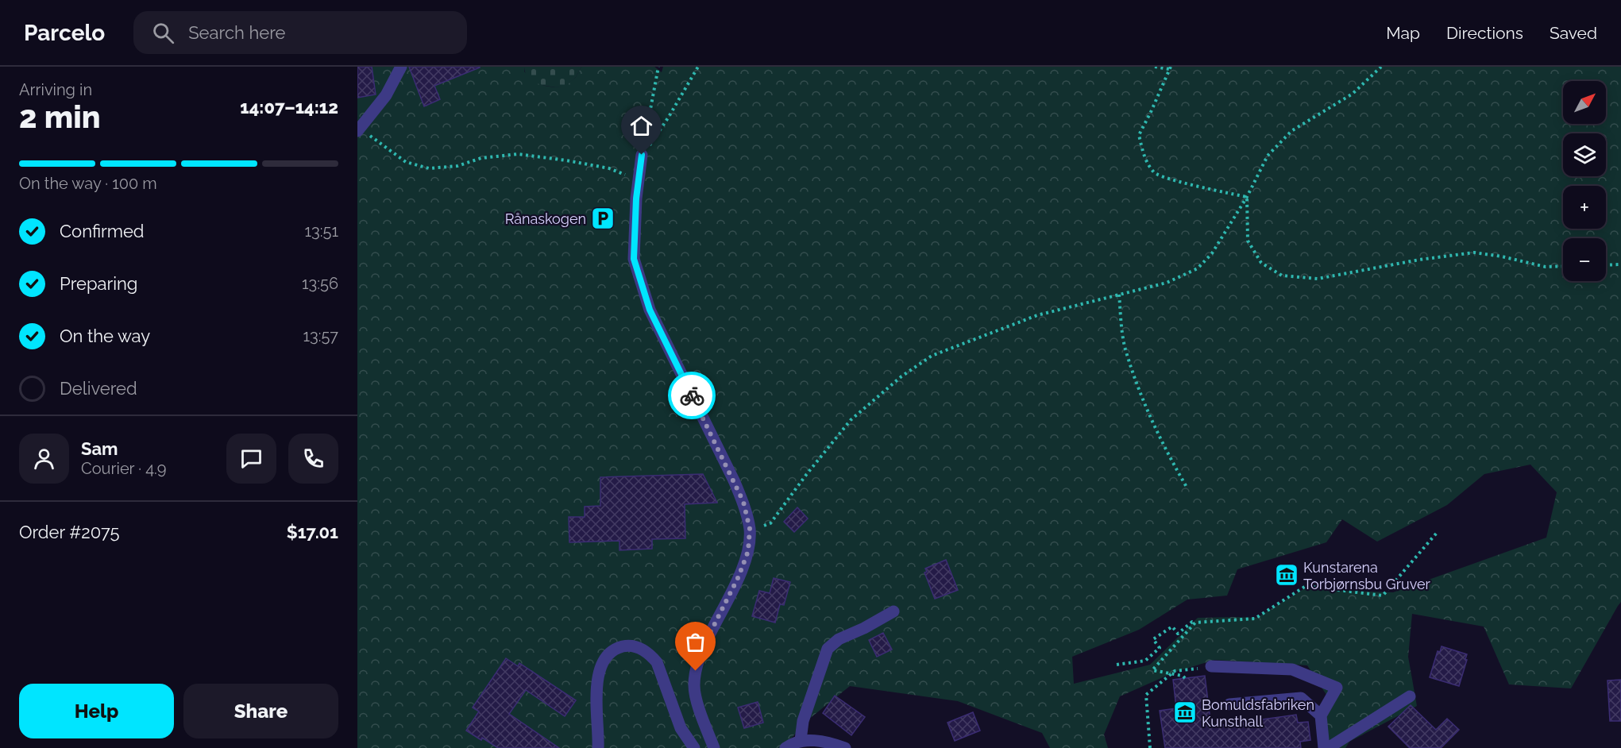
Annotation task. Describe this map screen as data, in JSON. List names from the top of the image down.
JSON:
{
  "places": {
    "parking": ["Rånaskogen"],
    "museum": ["Kunstarena Torbjørnsbu Gruver", "Bomuldsfabriken Kunsthall"]
  },
  "north": "top right",
  "page": {
    "header": "Parcelo",
    "search": "Search here",
    "nav": ["Map", "Directions", "Saved"],
    "heading": ["2 min", "Arriving in", "14:07–14:12"],
    "panel": [
      "Sam",
      "Courier · 4.9",
      "Order #2075",
      "$17.01"
    ],
    "map_buttons": ["+", "−"],
    "bar": "On the way · 100 m",
    "list": [
      ["Confirmed", "13:51"],
      ["Preparing", "13:56"],
      ["On the way", "13:57"],
      "Delivered"
    ],
    "buttons": ["Help", "Share"]
  }
}
